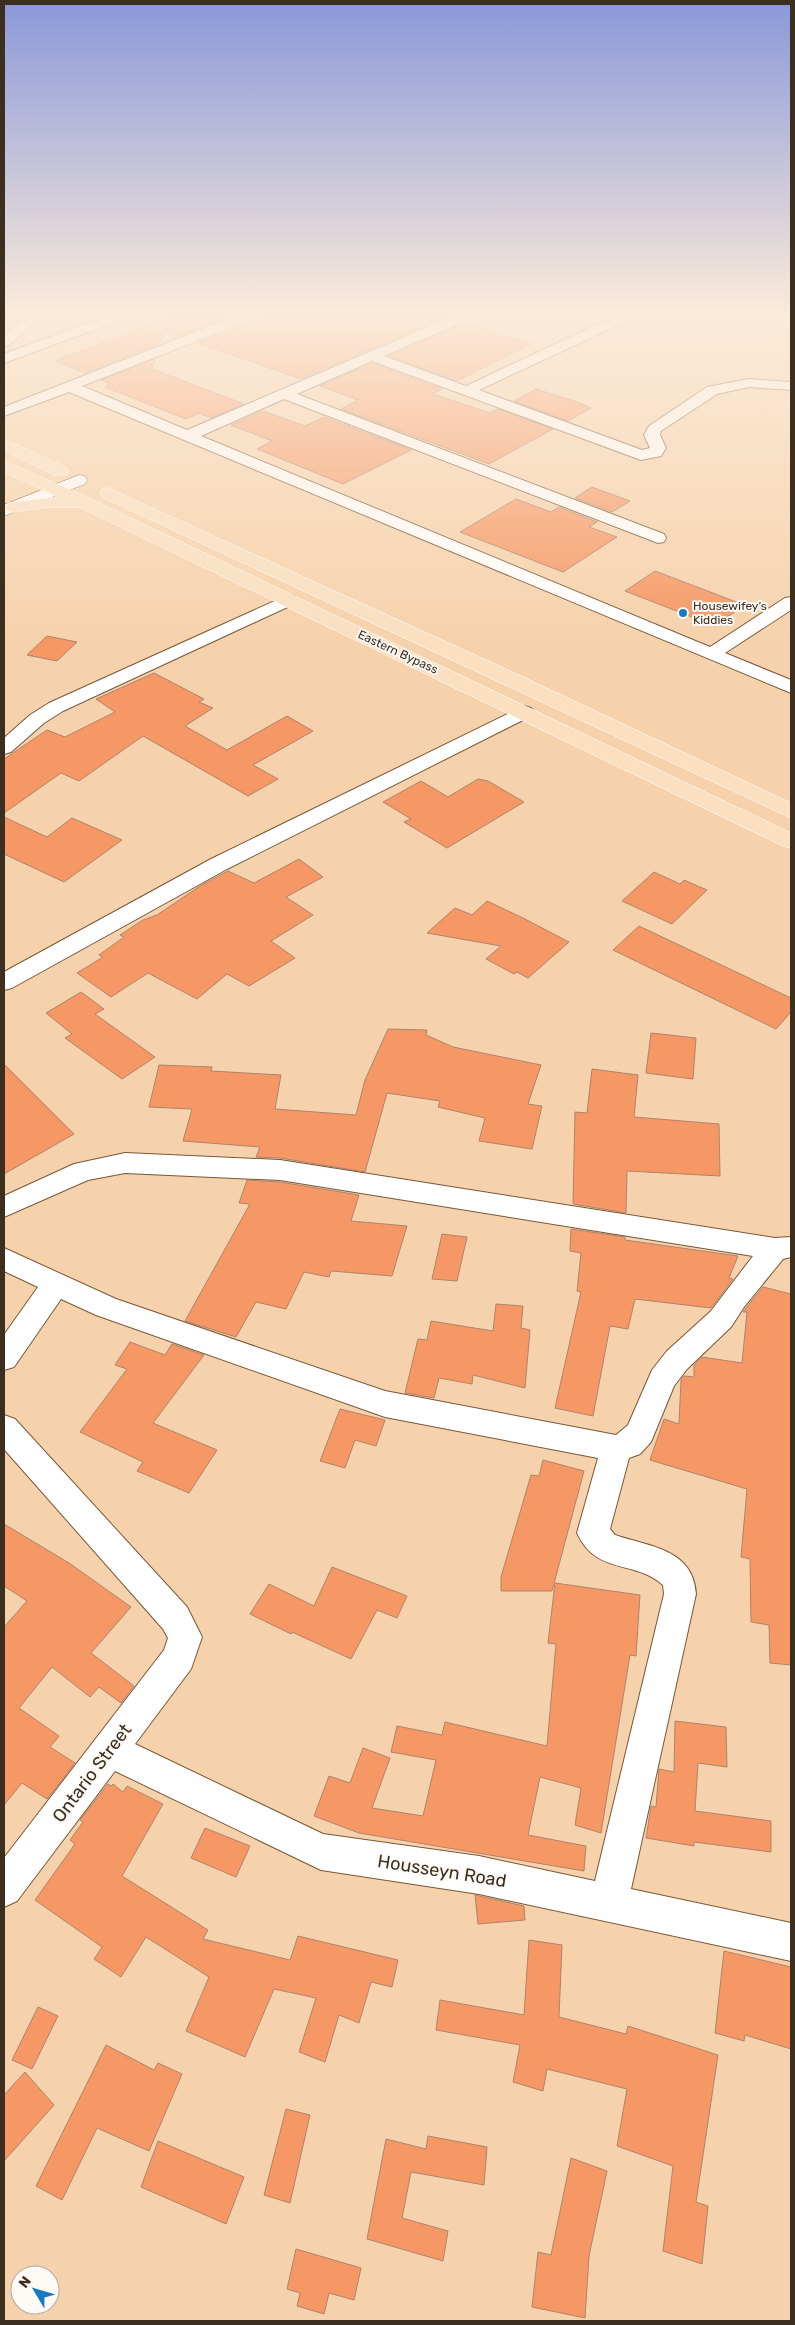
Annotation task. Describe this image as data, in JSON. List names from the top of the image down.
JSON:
{
  "streets": {
    "main road": ["Eastern Bypass"],
    "street": ["Ontario Street", "Housseyn Road"]
  },
  "crossings": [
    ["Ontario Street", "Housseyn Road"]
  ],
  "places": ["Housewifey’s Kiddies"],
  "north": "top left"
}
